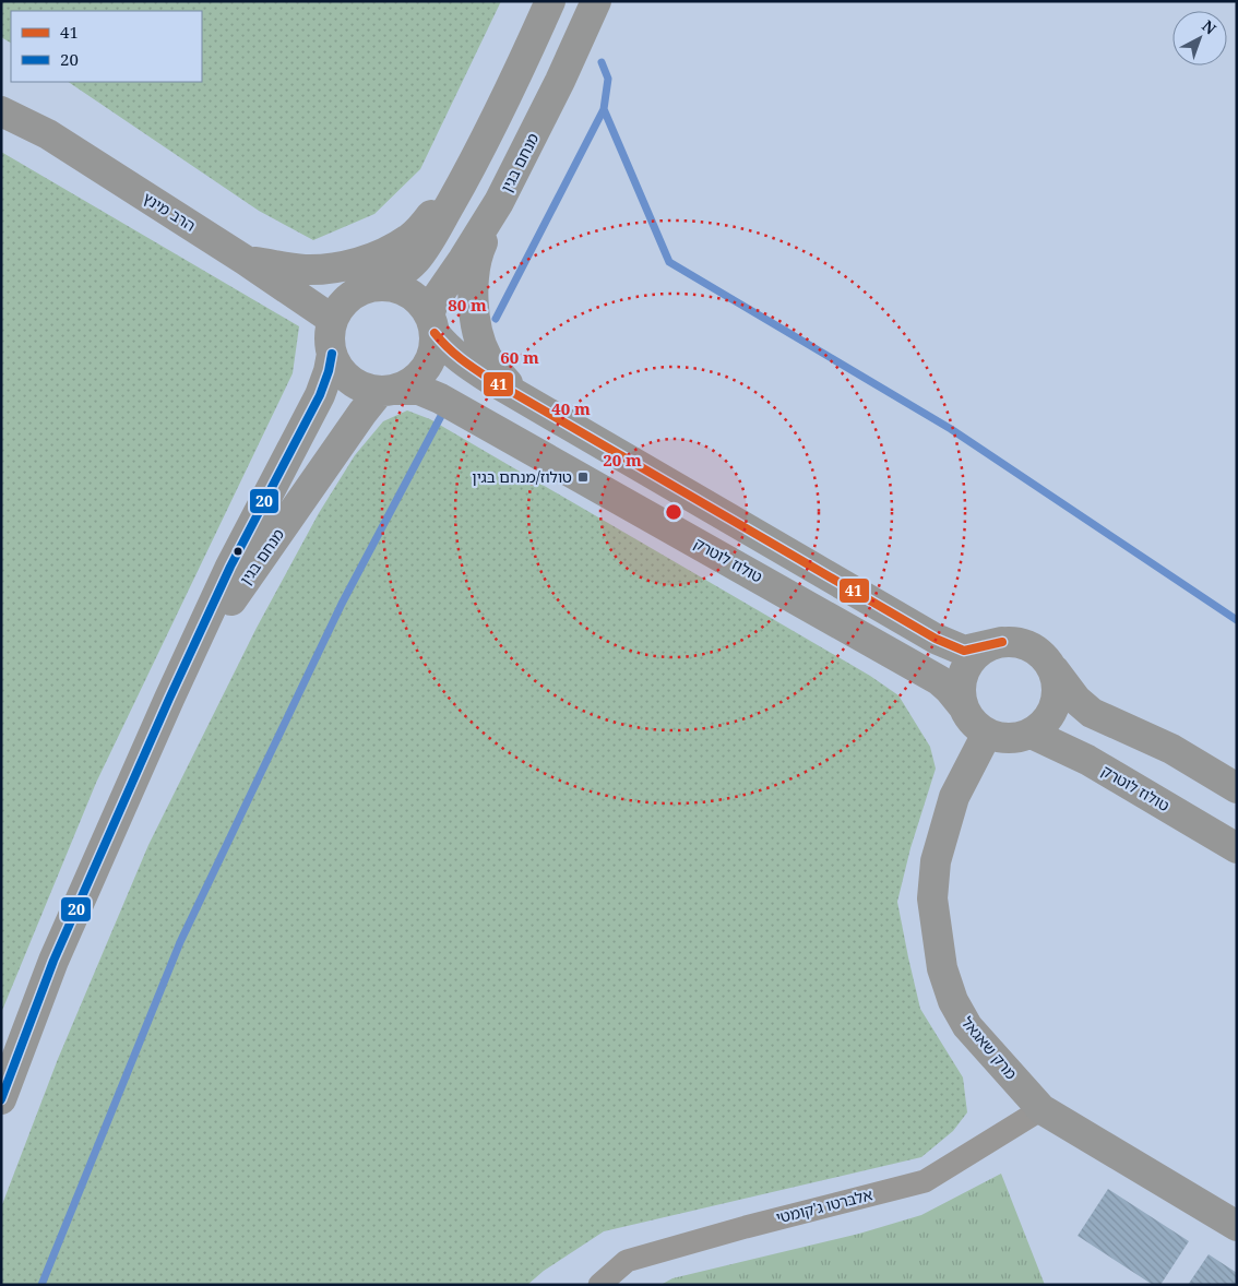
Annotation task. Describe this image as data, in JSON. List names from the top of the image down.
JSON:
{
  "streets": {
    "main road": [
      "מנחם בגין",
      "הרב מינץ",
      "טולוז לוטרק",
      "מרק שאגאל"
    ],
    "street": ["אלברטו ג'קומטי"]
  },
  "crossings": [
    ["מנחם בגין", "הרב מינץ"],
    ["מנחם בגין", "טולוז לוטרק"],
    ["הרב מינץ", "טולוז לוטרק"],
    ["טולוז לוטרק", "מרק שאגאל"],
    ["מרק שאגאל", "אלברטו ג'קומטי"]
  ],
  "places": {
    "transit": ["טולוז/מנחם בגין"]
  },
  "lines": ["transit line 41", "transit line 20"],
  "legend": ["41", "20"],
  "north": "top right",
  "rings": [
    "80 m",
    "60 m",
    "40 m",
    "20 m"
  ]
}
